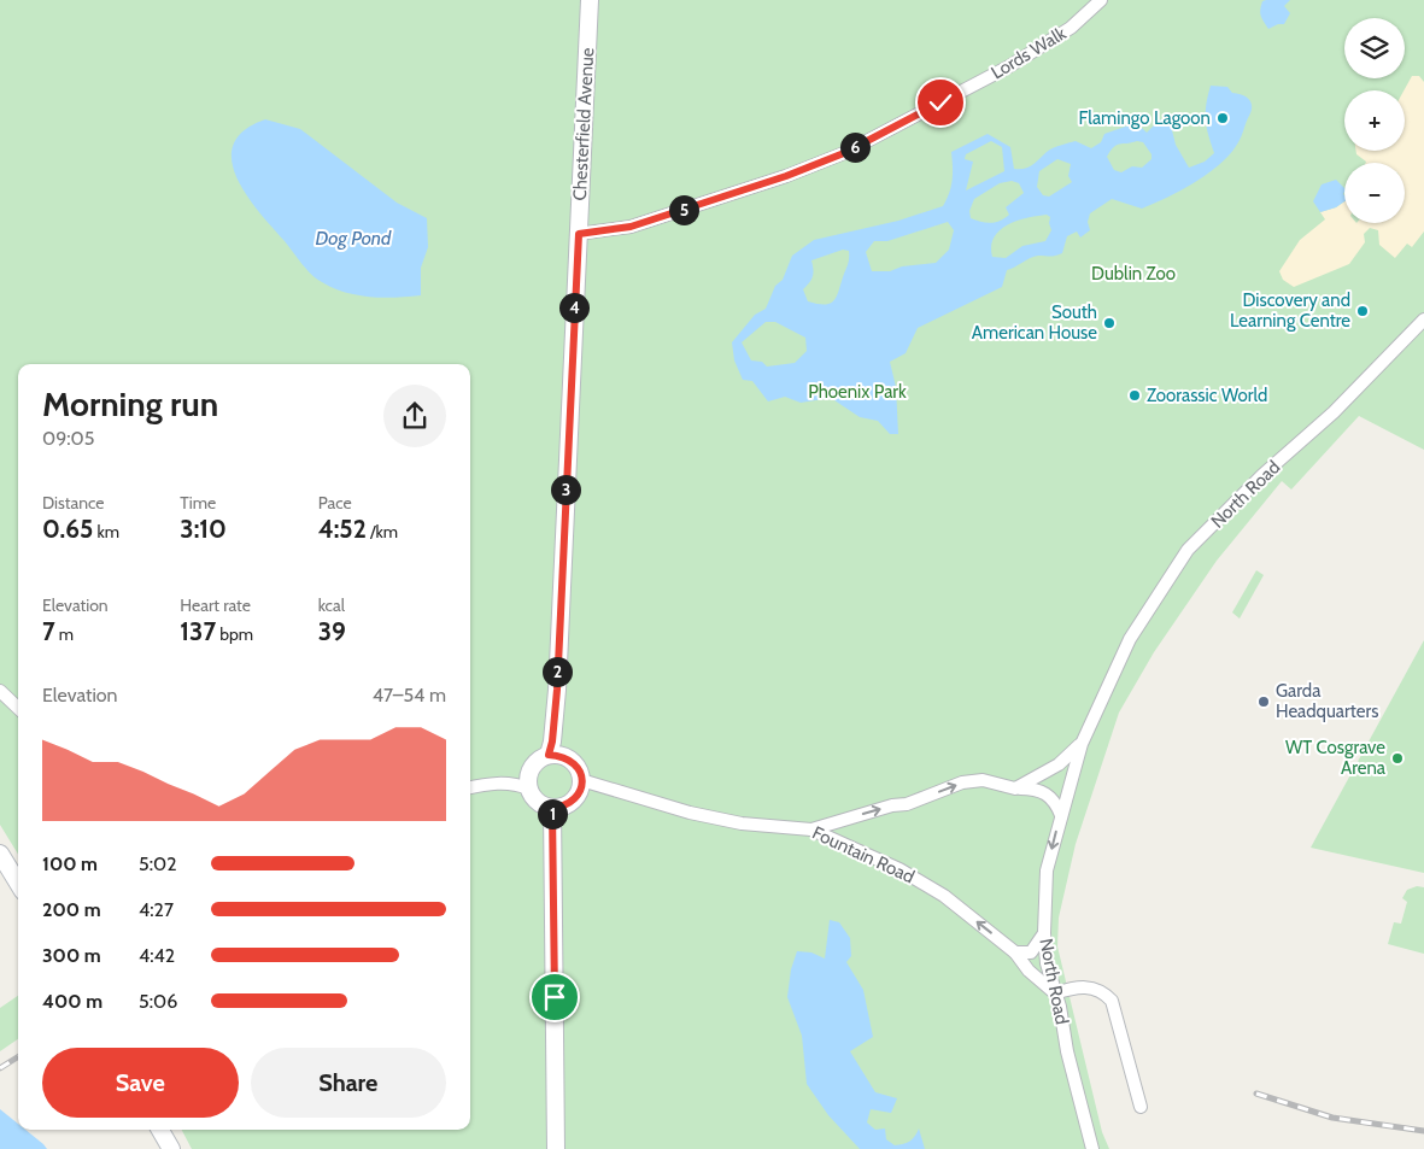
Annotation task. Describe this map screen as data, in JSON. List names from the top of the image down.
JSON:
{
  "streets": {
    "street": [
      "Lords Walk",
      "Chesterfield Avenue",
      "North Road",
      "Fountain Road"
    ]
  },
  "crossings": [
    ["Lords Walk", "Chesterfield Avenue"],
    ["Chesterfield Avenue", "Fountain Road"],
    ["North Road", "Fountain Road"]
  ],
  "one_way": ["Fountain Road"],
  "water": ["Dog Pond"],
  "parks": ["Dublin Zoo", "Phoenix Park"],
  "places": [
    "Flamingo Lagoon",
    "Discovery and Learning Centre",
    "South American House",
    "Zoorassic World",
    "Garda Headquarters",
    "WT Cosgrave Arena"
  ],
  "page": {
    "map_buttons": ["+", "−"],
    "pins": [
      "6",
      "5",
      "4",
      "3",
      "2",
      "1"
    ],
    "heading": ["Morning run", "09:05"],
    "stats": [
      ["Distance", "0.65 km"],
      ["Time", "3:10"],
      ["Pace", "4:52 /km"],
      ["Elevation", "7 m"],
      ["Heart rate", "137 bpm"],
      ["kcal", "39"]
    ],
    "chart": ["Elevation", "47–54 m"],
    "list": [
      {
        "name": "100 m",
        "note": "5:02"
      },
      {
        "name": "200 m",
        "note": "4:27"
      },
      {
        "name": "300 m",
        "note": "4:42"
      },
      {
        "name": "400 m",
        "note": "5:06"
      }
    ],
    "buttons": ["Save", "Share"]
  }
}
